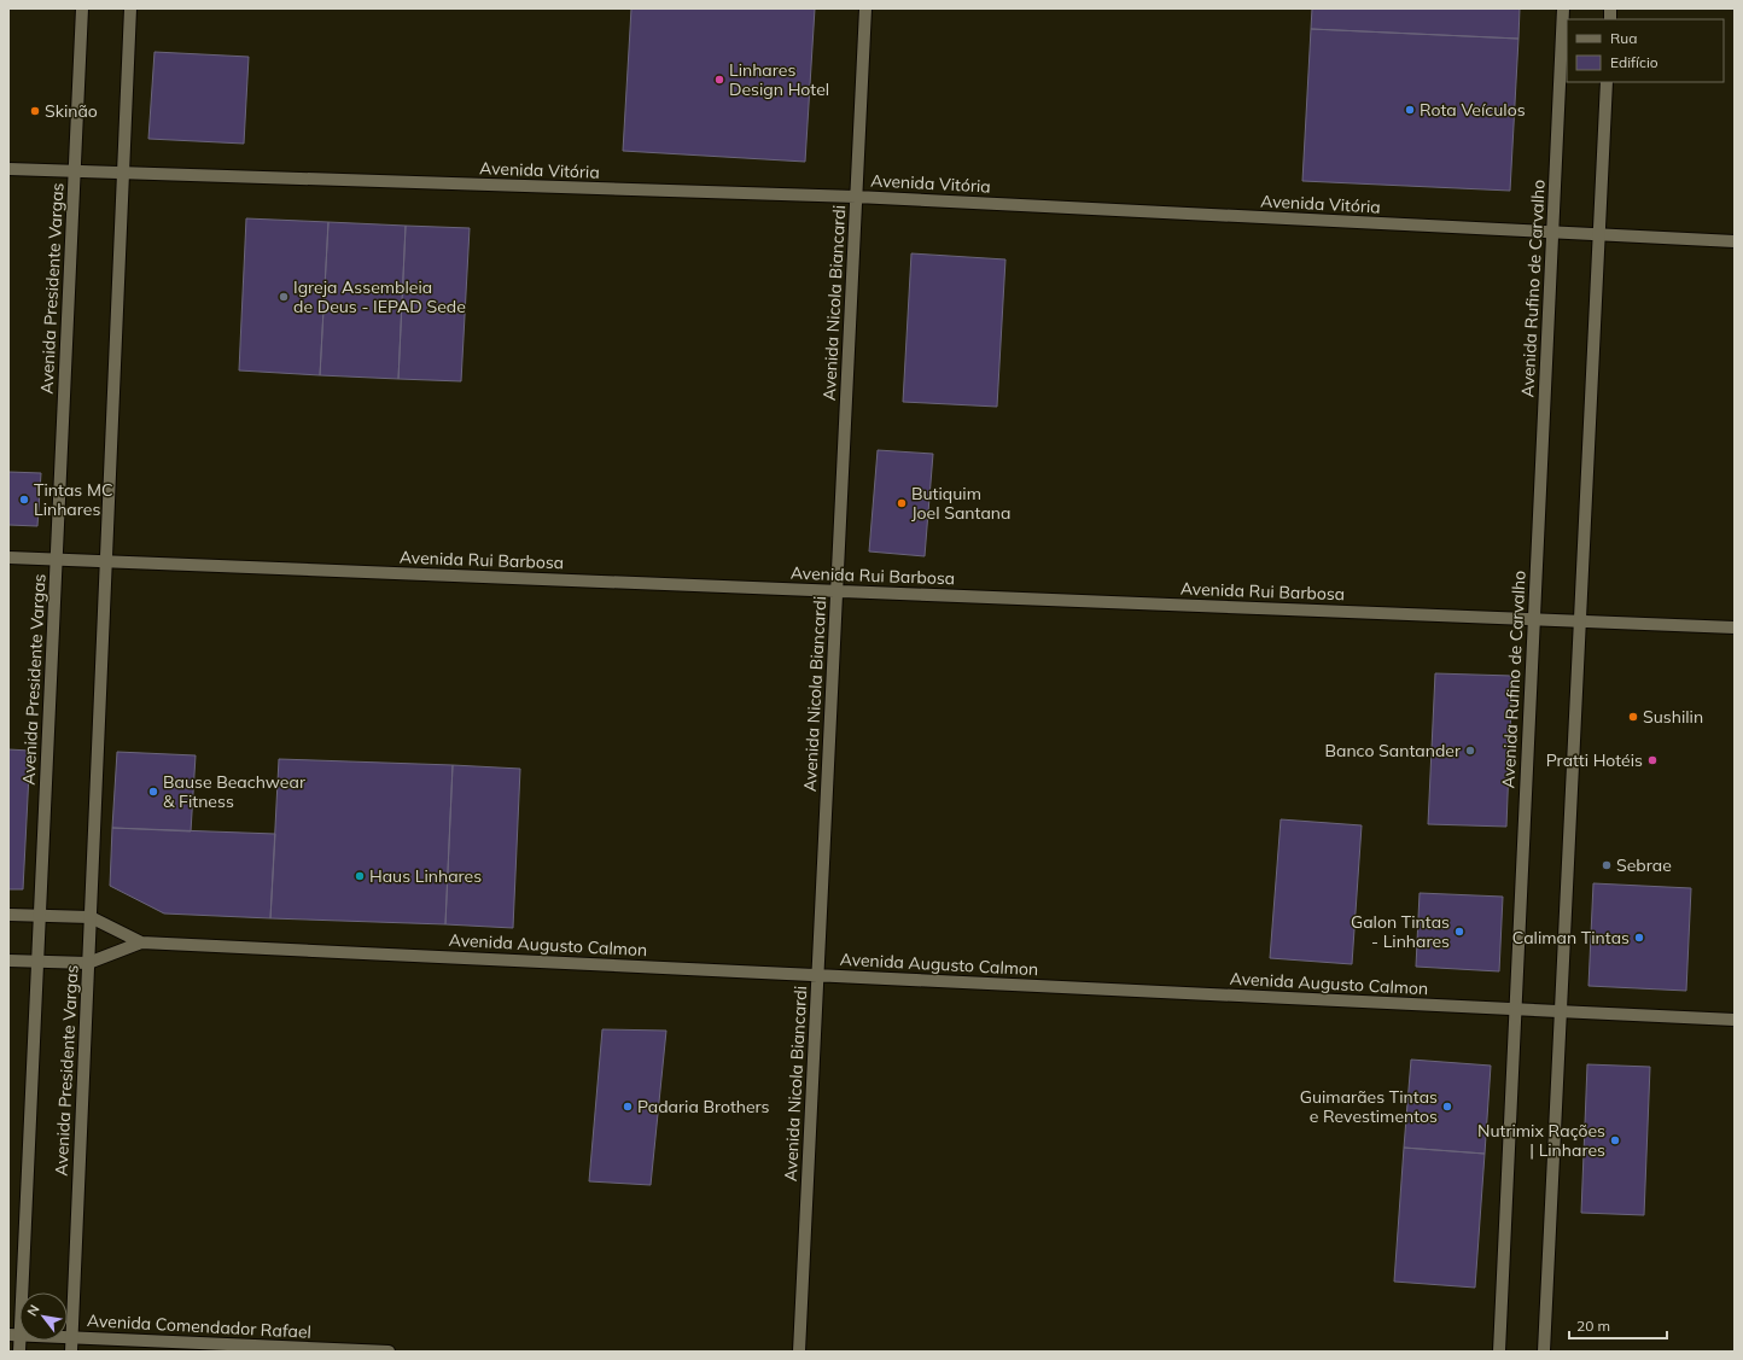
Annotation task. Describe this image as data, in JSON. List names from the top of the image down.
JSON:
{
  "streets": {
    "street": [
      "Avenida Vitória",
      "Avenida Presidente Vargas",
      "Avenida Rufino de Carvalho",
      "Avenida Nicola Biancardi",
      "Avenida Rui Barbosa",
      "Avenida Augusto Calmon",
      "Avenida Comendador Rafael"
    ]
  },
  "crossings": [
    ["Avenida Vitória", "Avenida Presidente Vargas"],
    ["Avenida Vitória", "Avenida Rufino de Carvalho"],
    ["Avenida Vitória", "Avenida Nicola Biancardi"],
    ["Avenida Presidente Vargas", "Avenida Rui Barbosa"],
    ["Avenida Presidente Vargas", "Avenida Augusto Calmon"],
    ["Avenida Presidente Vargas", "Avenida Comendador Rafael"],
    ["Avenida Rufino de Carvalho", "Avenida Rui Barbosa"],
    ["Avenida Rufino de Carvalho", "Avenida Augusto Calmon"],
    ["Avenida Nicola Biancardi", "Avenida Rui Barbosa"],
    ["Avenida Nicola Biancardi", "Avenida Augusto Calmon"]
  ],
  "places": [
    "Linhares Design Hotel",
    "Rota Veículos",
    "Skinão",
    "Igreja Assembleia de Deus - IEPAD Sede",
    "Tintas MC Linhares",
    "Butiquim Joel Santana",
    "Sushilin",
    "Banco Santander",
    "Pratti Hotéis",
    "Bause Beachwear & Fitness",
    "Sebrae",
    "Haus Linhares",
    "Galon Tintas - Linhares",
    "Caliman Tintas",
    "Padaria Brothers",
    "Guimarães Tintas e Revestimentos",
    "Nutrimix Rações | Linhares"
  ],
  "legend": ["Rua", "Edifício"],
  "scale_bar": "20 m",
  "north": "top left"
}
